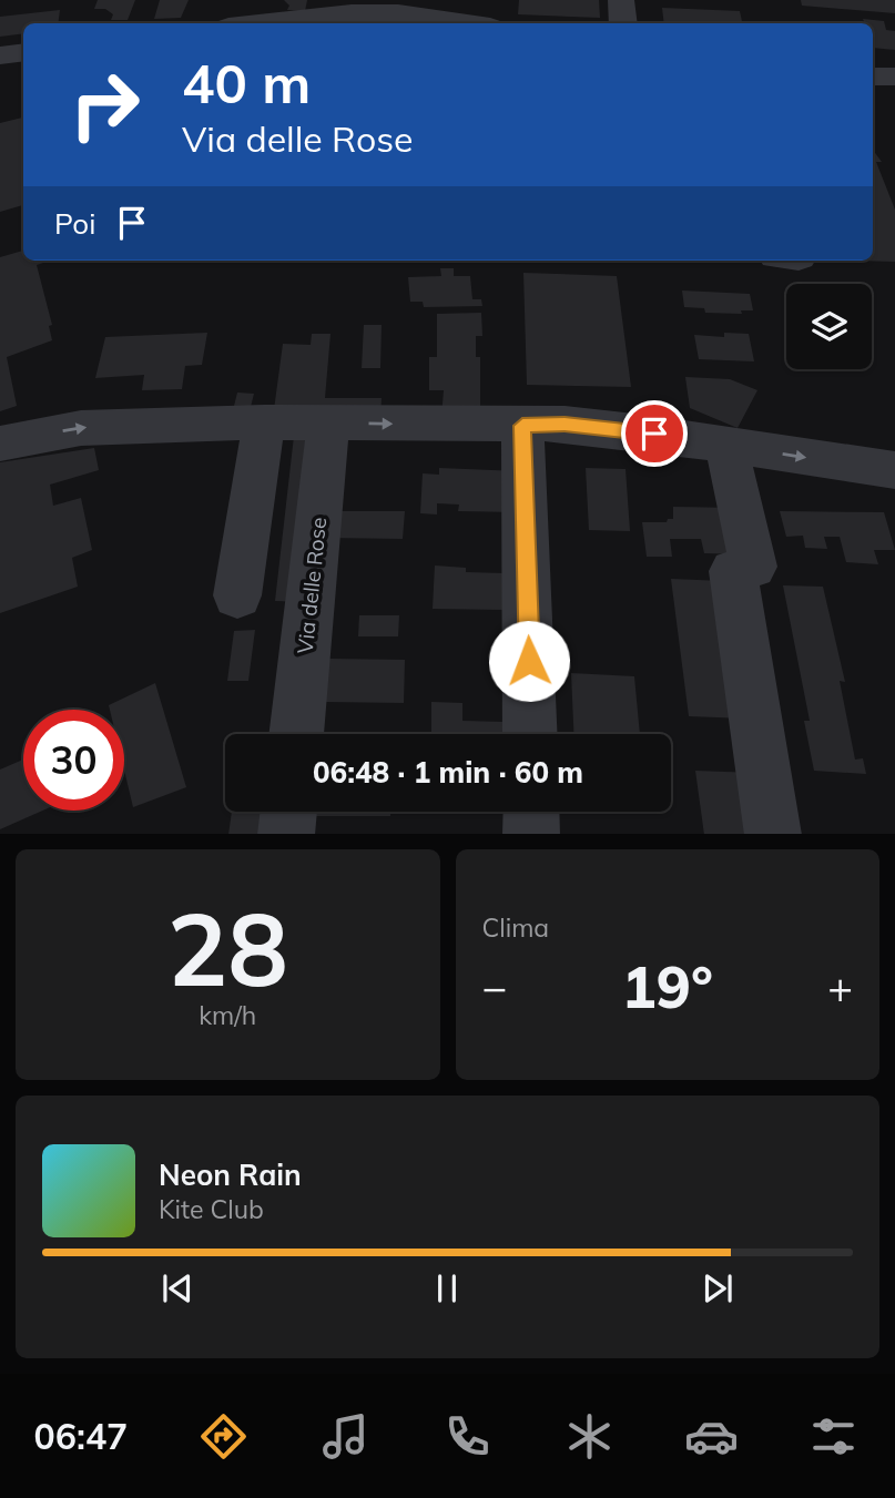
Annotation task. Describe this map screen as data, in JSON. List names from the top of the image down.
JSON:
{
  "streets": {
    "street": ["Via delle Rose"]
  },
  "page": {
    "turn": ["40 m", "Via delle Rose"],
    "then": "Poi",
    "limit": "30",
    "trip": "06:48 · 1 min · 60 m",
    "tile": [
      ["28", "km/h"],
      "Clima"
    ],
    "heat": ["−", "19°", "+"],
    "song": ["Neon Rain", "Kite Club"],
    "tabs": "06:47"
  }
}
